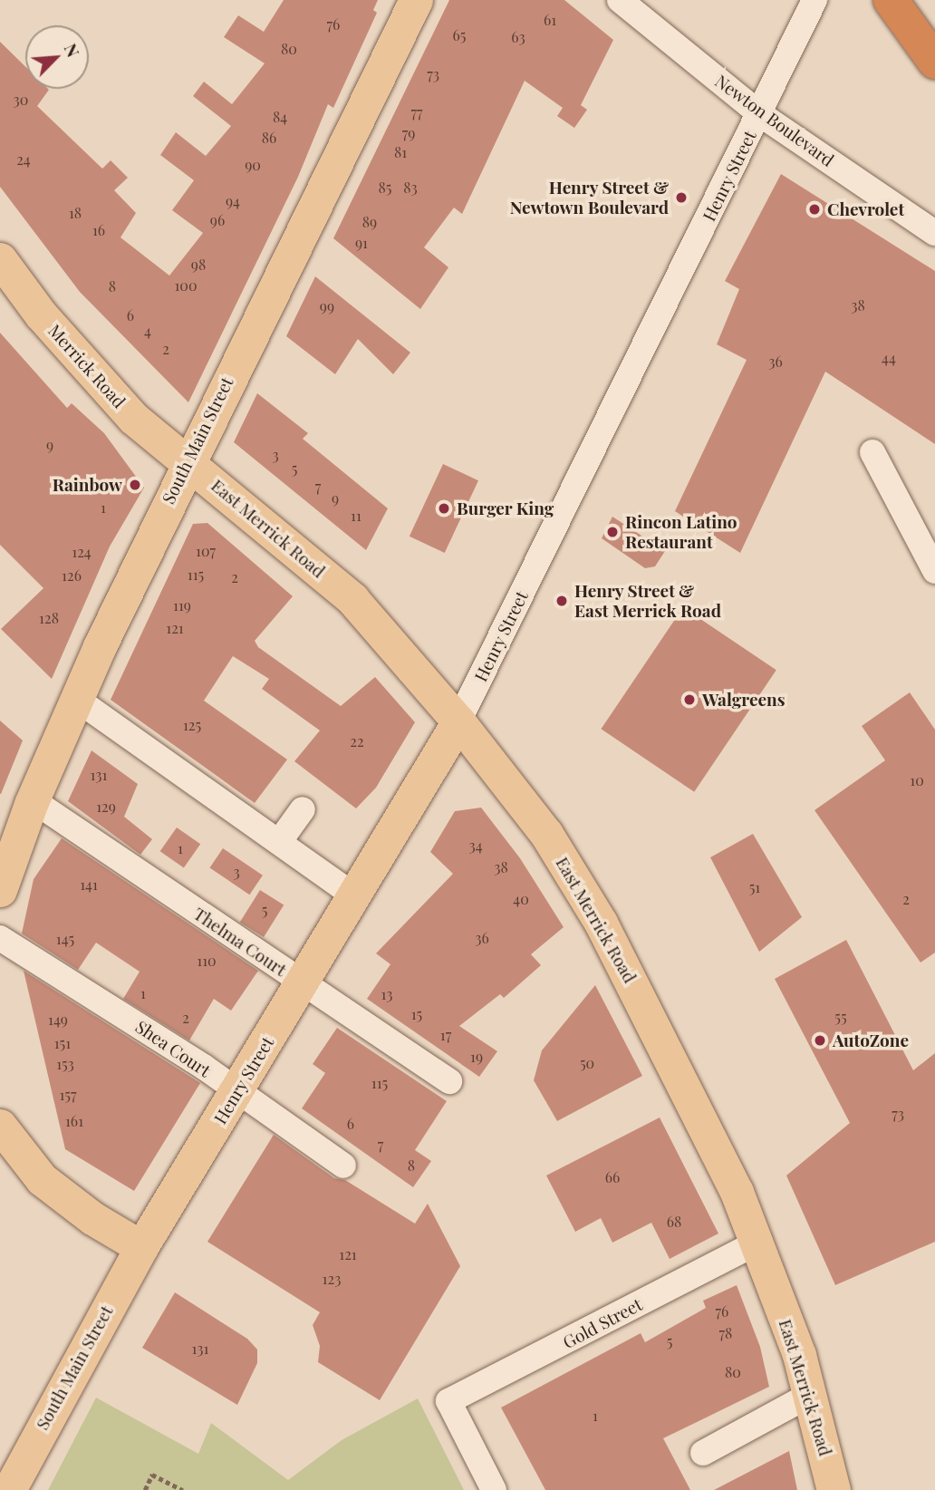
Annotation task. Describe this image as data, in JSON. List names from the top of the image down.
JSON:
{
  "streets": {
    "main road": [
      "Henry Street",
      "Merrick Road",
      "South Main Street",
      "East Merrick Road"
    ],
    "street": [
      "Newton Boulevard",
      "Thelma Court",
      "Shea Court",
      "Gold Street"
    ]
  },
  "crossings": [
    ["Newton Boulevard", "Henry Street"],
    ["Henry Street", "South Main Street"],
    ["Henry Street", "East Merrick Road"],
    ["Henry Street", "Thelma Court"],
    ["Henry Street", "Shea Court"],
    ["Merrick Road", "South Main Street"],
    ["Merrick Road", "East Merrick Road"],
    ["South Main Street", "East Merrick Road"],
    ["South Main Street", "Thelma Court"],
    ["East Merrick Road", "Gold Street"]
  ],
  "places": [
    "Henry Street & Newtown Boulevard",
    "Chevrolet",
    "Rainbow",
    "Burger King",
    "Rincon Latino Restaurant",
    "Henry Street & East Merrick Road",
    "Walgreens",
    "AutoZone"
  ],
  "house_numbers": [
    "61",
    "76",
    "65",
    "63",
    "80",
    "73",
    "30",
    "77",
    "84",
    "79",
    "86",
    "81",
    "24",
    "90",
    "85",
    "83",
    "94",
    "18",
    "96",
    "89",
    "16",
    "91",
    "98",
    "100",
    "8",
    "38",
    "99",
    "6",
    "4",
    "2",
    "44",
    "36",
    "9",
    "3",
    "5",
    "7",
    "9",
    "1",
    "11",
    "107",
    "124",
    "115",
    "126",
    "2",
    "119",
    "128",
    "121",
    "125",
    "22",
    "131",
    "10",
    "129",
    "34",
    "1",
    "38",
    "3",
    "141",
    "51",
    "40",
    "2",
    "5",
    "36",
    "145",
    "110",
    "1",
    "13",
    "15",
    "55",
    "2",
    "149",
    "17",
    "151",
    "19",
    "50",
    "153",
    "115",
    "157",
    "73",
    "161",
    "6",
    "7",
    "8",
    "66",
    "68",
    "121",
    "123",
    "76",
    "78",
    "5",
    "131",
    "80",
    "1"
  ],
  "north": "top right"
}
